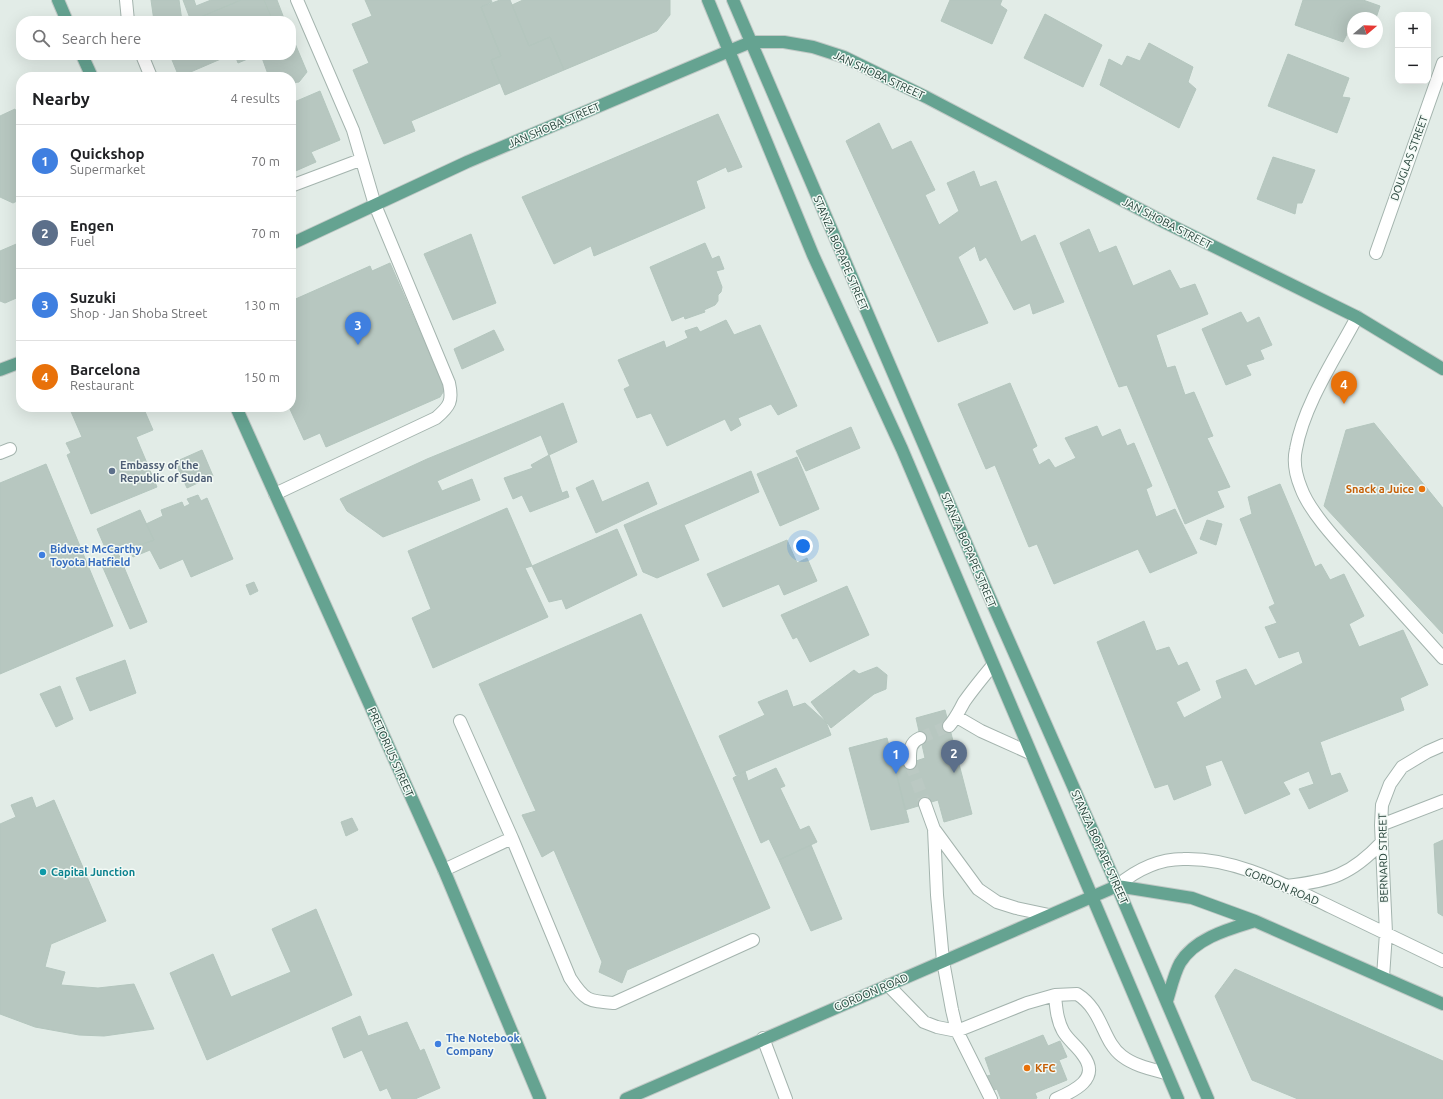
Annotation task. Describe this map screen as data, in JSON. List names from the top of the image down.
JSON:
{
  "streets": {
    "main road": [
      "JAN SHOBA STREET",
      "STANZA BOPAPE STREET",
      "PRETORIUS STREET",
      "GORDON ROAD"
    ],
    "street": ["DOUGLAS STREET", "BERNARD STREET"]
  },
  "crossings": [
    ["JAN SHOBA STREET", "STANZA BOPAPE STREET"],
    ["STANZA BOPAPE STREET", "GORDON ROAD"],
    ["BERNARD STREET", "GORDON ROAD"]
  ],
  "places": [
    "Embassy of the Republic of Sudan",
    "Snack a Juice",
    "Bidvest McCarthy Toyota Hatfield",
    "Capital Junction",
    "The Notebook Company",
    "KFC"
  ],
  "north": "right",
  "page": {
    "map_buttons": ["+", "−"],
    "search": "Search here",
    "heading": ["Nearby", "4 results"],
    "list": [
      {
        "mark": "1",
        "name": "Quickshop",
        "note": "Supermarket",
        "value": "70 m"
      },
      {
        "mark": "2",
        "name": "Engen",
        "note": "Fuel",
        "value": "70 m"
      },
      {
        "mark": "3",
        "name": "Suzuki",
        "note": "Shop · Jan Shoba Street",
        "value": "130 m"
      },
      {
        "mark": "4",
        "name": "Barcelona",
        "note": "Restaurant",
        "value": "150 m"
      }
    ],
    "pins": [
      "3",
      "4",
      "2",
      "1"
    ]
  }
}
